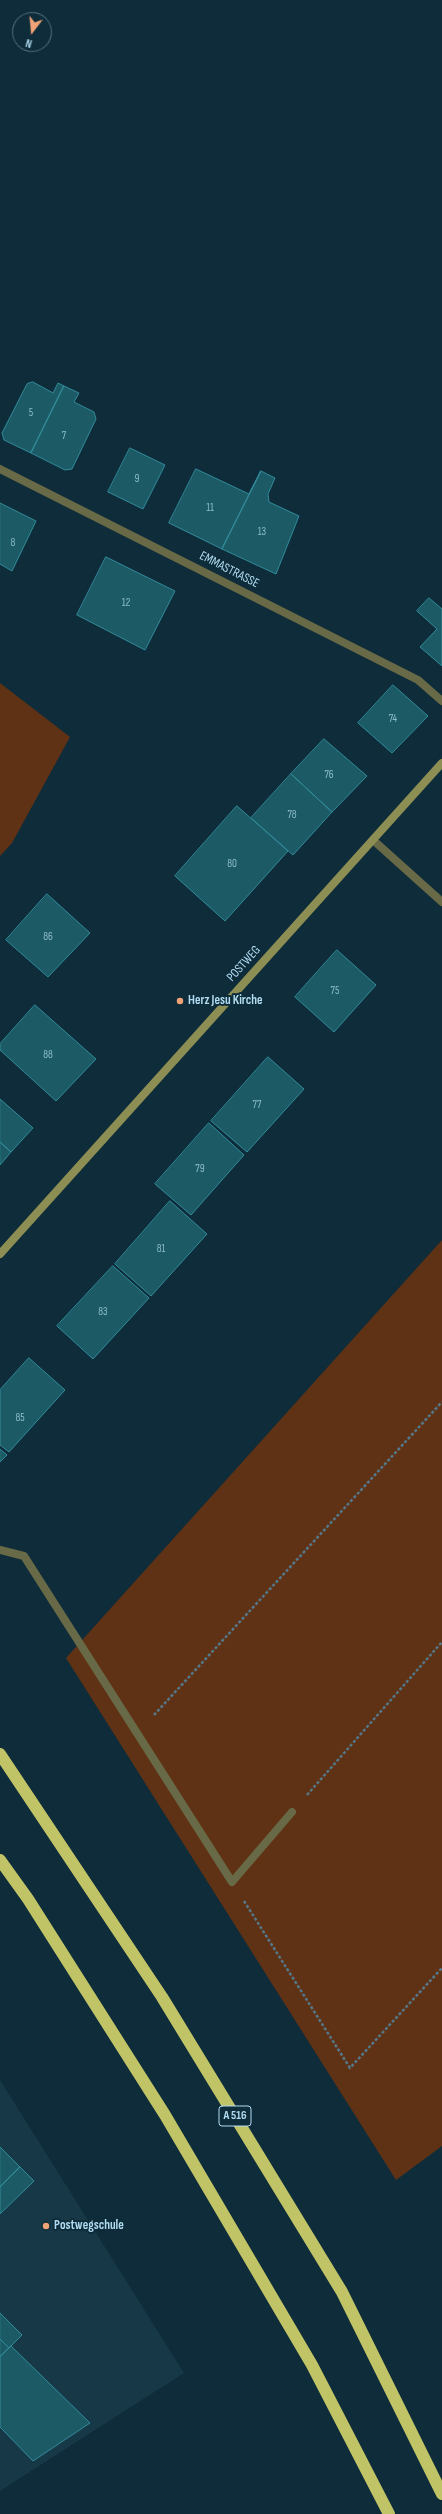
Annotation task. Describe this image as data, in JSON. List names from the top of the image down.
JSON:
{
  "streets": {
    "highway": ["A 516"],
    "main road": ["POSTWEG"],
    "street": ["EMMASTRASSE"]
  },
  "places": ["Herz Jesu Kirche", "Postwegschule"],
  "house_numbers": [
    "5",
    "7",
    "9",
    "11",
    "13",
    "8",
    "12",
    "74",
    "76",
    "78",
    "80",
    "86",
    "75",
    "88",
    "77",
    "79",
    "81",
    "83",
    "85"
  ],
  "north": "bottom"
}
